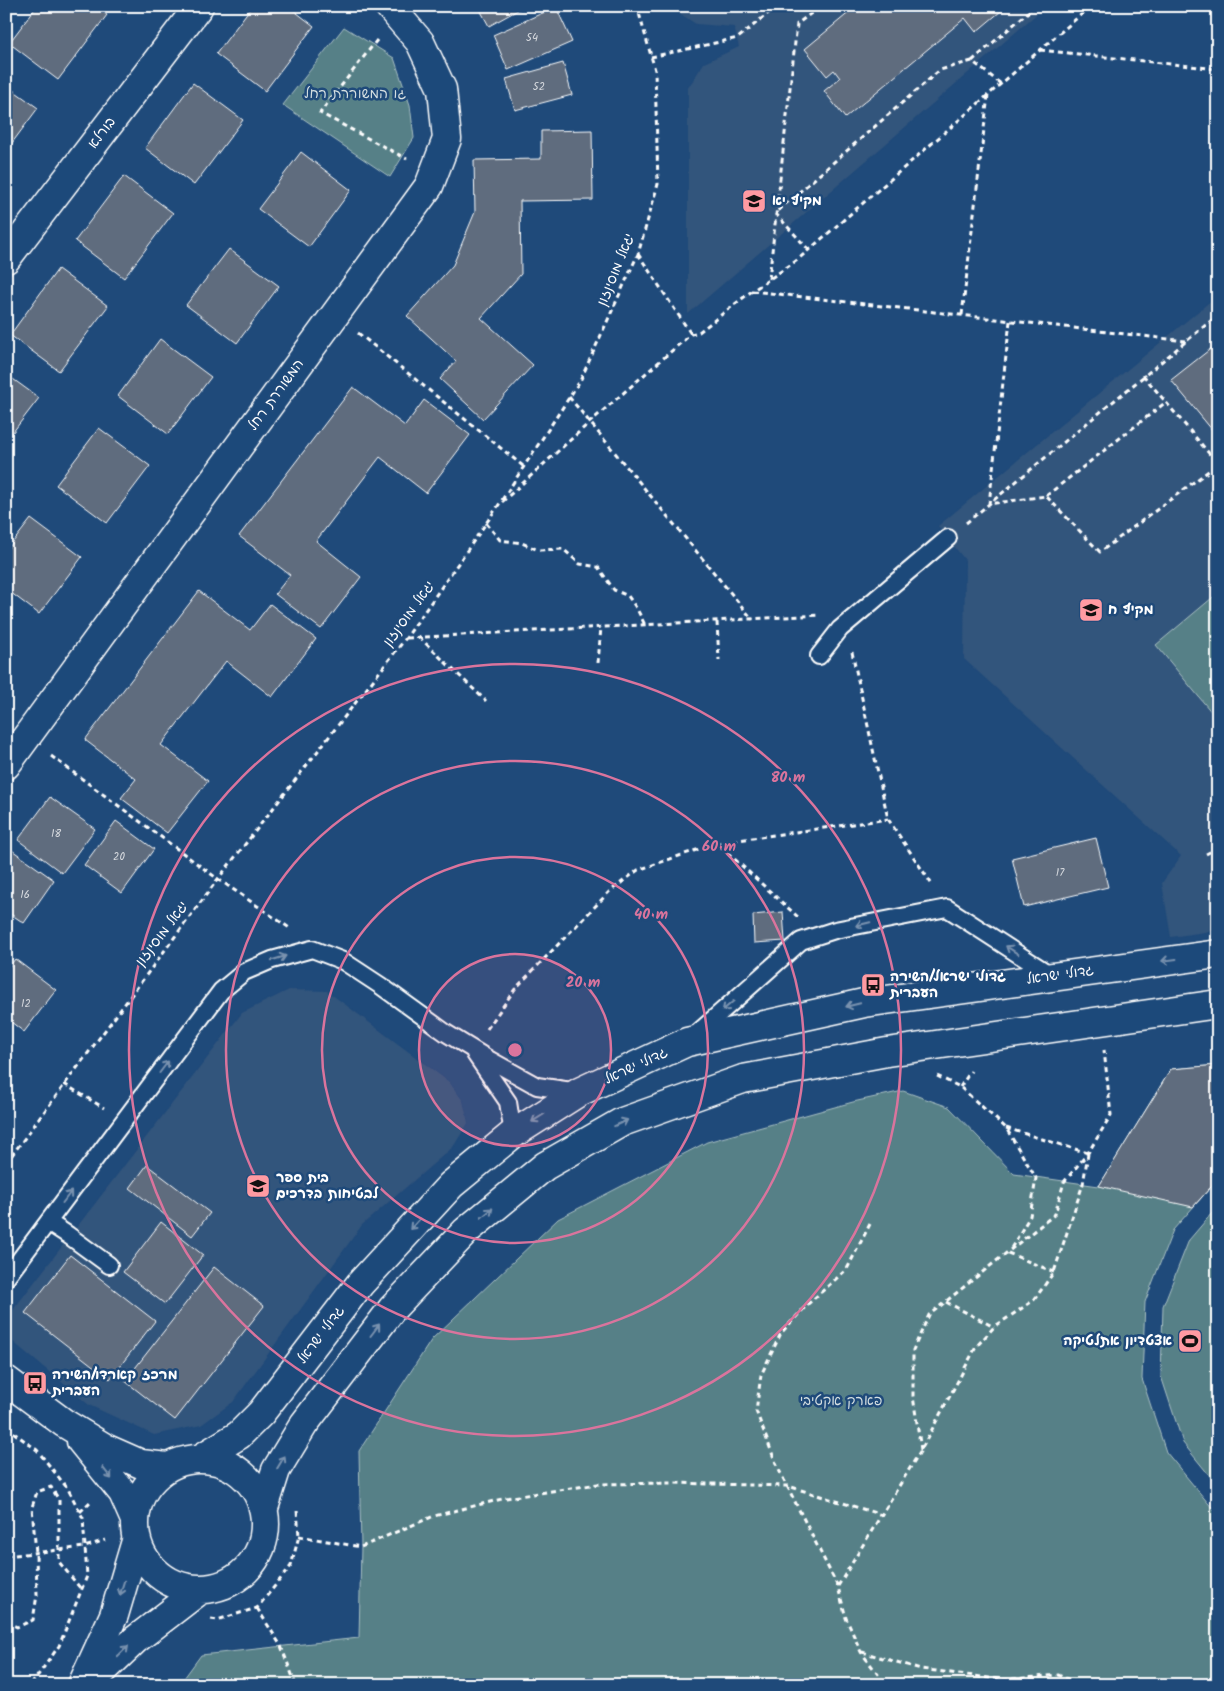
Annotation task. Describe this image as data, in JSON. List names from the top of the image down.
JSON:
{
  "streets": {
    "street": ["בורלא", "המשוררת רחל", "גדולי ישראל"],
    "path": ["יגאל מוסינזון"]
  },
  "parks": ["גו המשוררת רחל", "פארק אקטיבי"],
  "places": {
    "school or university": ["מקיף יא", "מקיף ח", "בית ספר לבטיחות בדרכים"],
    "bus stop": ["גדולי ישראל/השירה העברית", "מרכז קארדו/השירה העברית"],
    "sports": ["אצטדיון אתלטיקה"]
  },
  "house_numbers": [
    "54",
    "52",
    "18",
    "20",
    "17",
    "16",
    "12"
  ],
  "rings": [
    "80 m",
    "60 m",
    "40 m",
    "20 m"
  ]
}
